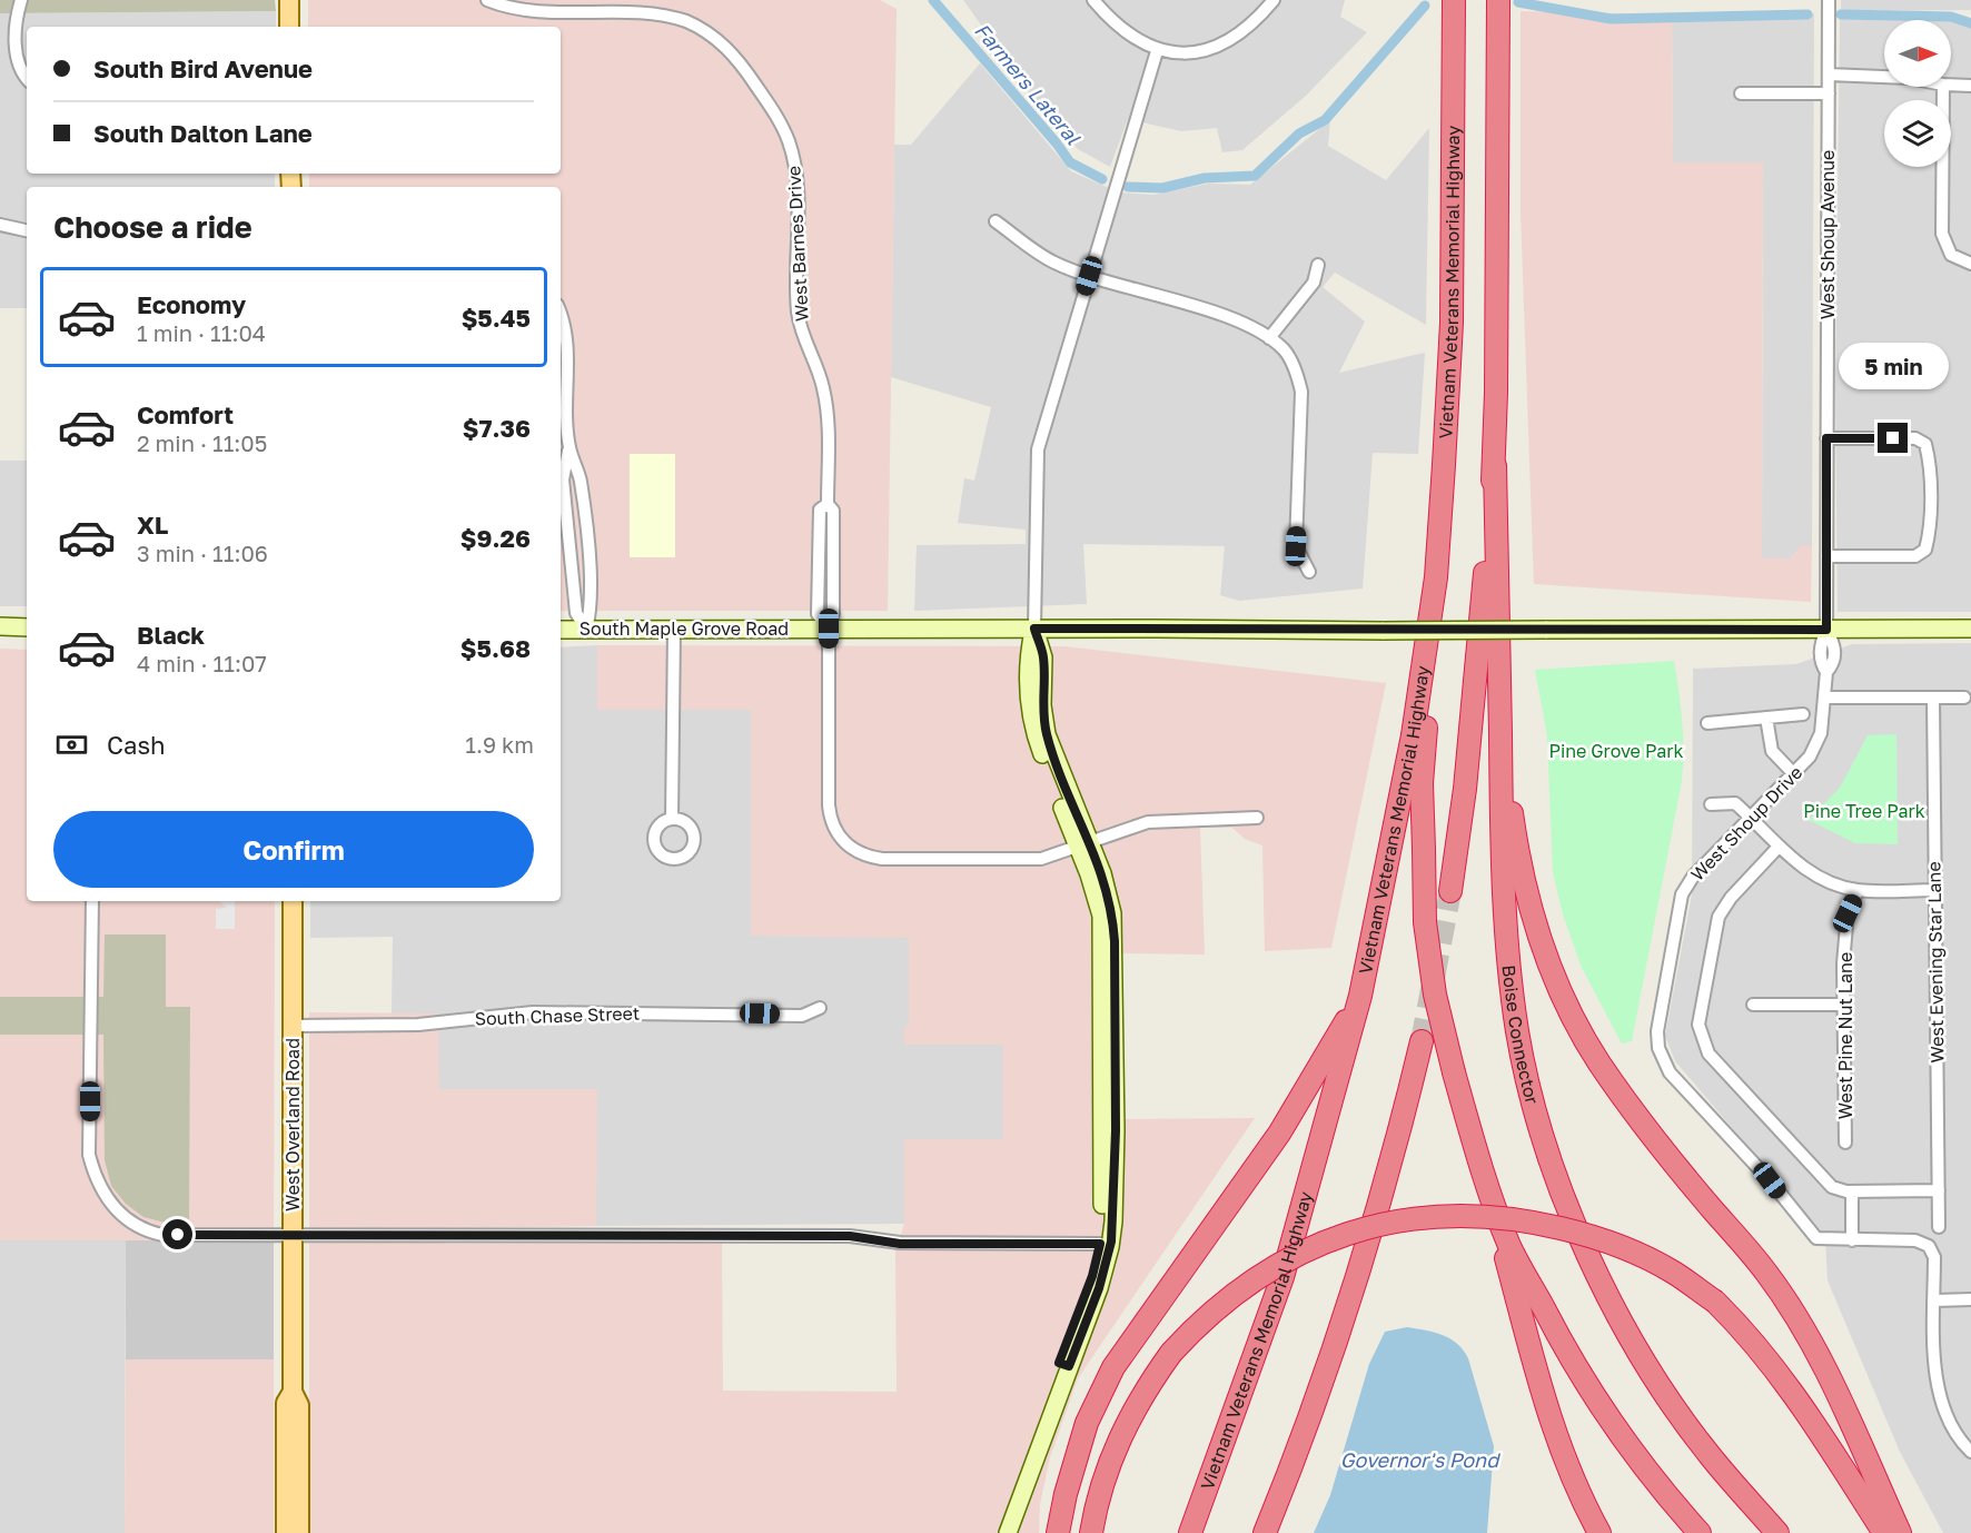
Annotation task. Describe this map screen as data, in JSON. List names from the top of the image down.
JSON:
{
  "streets": {
    "highway": ["Vietnam Veterans Memorial Highway", "Boise Connector"],
    "main road": ["West Overland Road"],
    "street": [
      "West Shoup Avenue",
      "West Barnes Drive",
      "South Maple Grove Road",
      "West Shoup Drive",
      "West Evening Star Lane",
      "South Chase Street",
      "West Pine Nut Lane"
    ]
  },
  "crossings": [
    ["West Shoup Avenue", "South Maple Grove Road"],
    ["West Shoup Avenue", "West Shoup Drive"],
    ["West Barnes Drive", "South Maple Grove Road"],
    ["South Chase Street", "West Overland Road"]
  ],
  "water": ["Farmers Lateral", "Governor's Pond"],
  "parks": ["Pine Grove Park", "Pine Tree Park"],
  "north": "right",
  "page": {
    "banner": ["South Bird Avenue", "South Dalton Lane"],
    "heading": "Choose a ride",
    "list": [
      {
        "name": "Economy",
        "note": "1 min · 11:04",
        "value": "$5.45"
      },
      {
        "name": "Comfort",
        "note": "2 min · 11:05",
        "value": "$7.36"
      },
      {
        "name": "XL",
        "note": "3 min · 11:06",
        "value": "$9.26"
      },
      {
        "name": "Black",
        "note": "4 min · 11:07",
        "value": "$5.68"
      }
    ],
    "bubble": "5 min",
    "pay": ["Cash", "1.9 km"],
    "buttons": "Confirm"
  }
}
